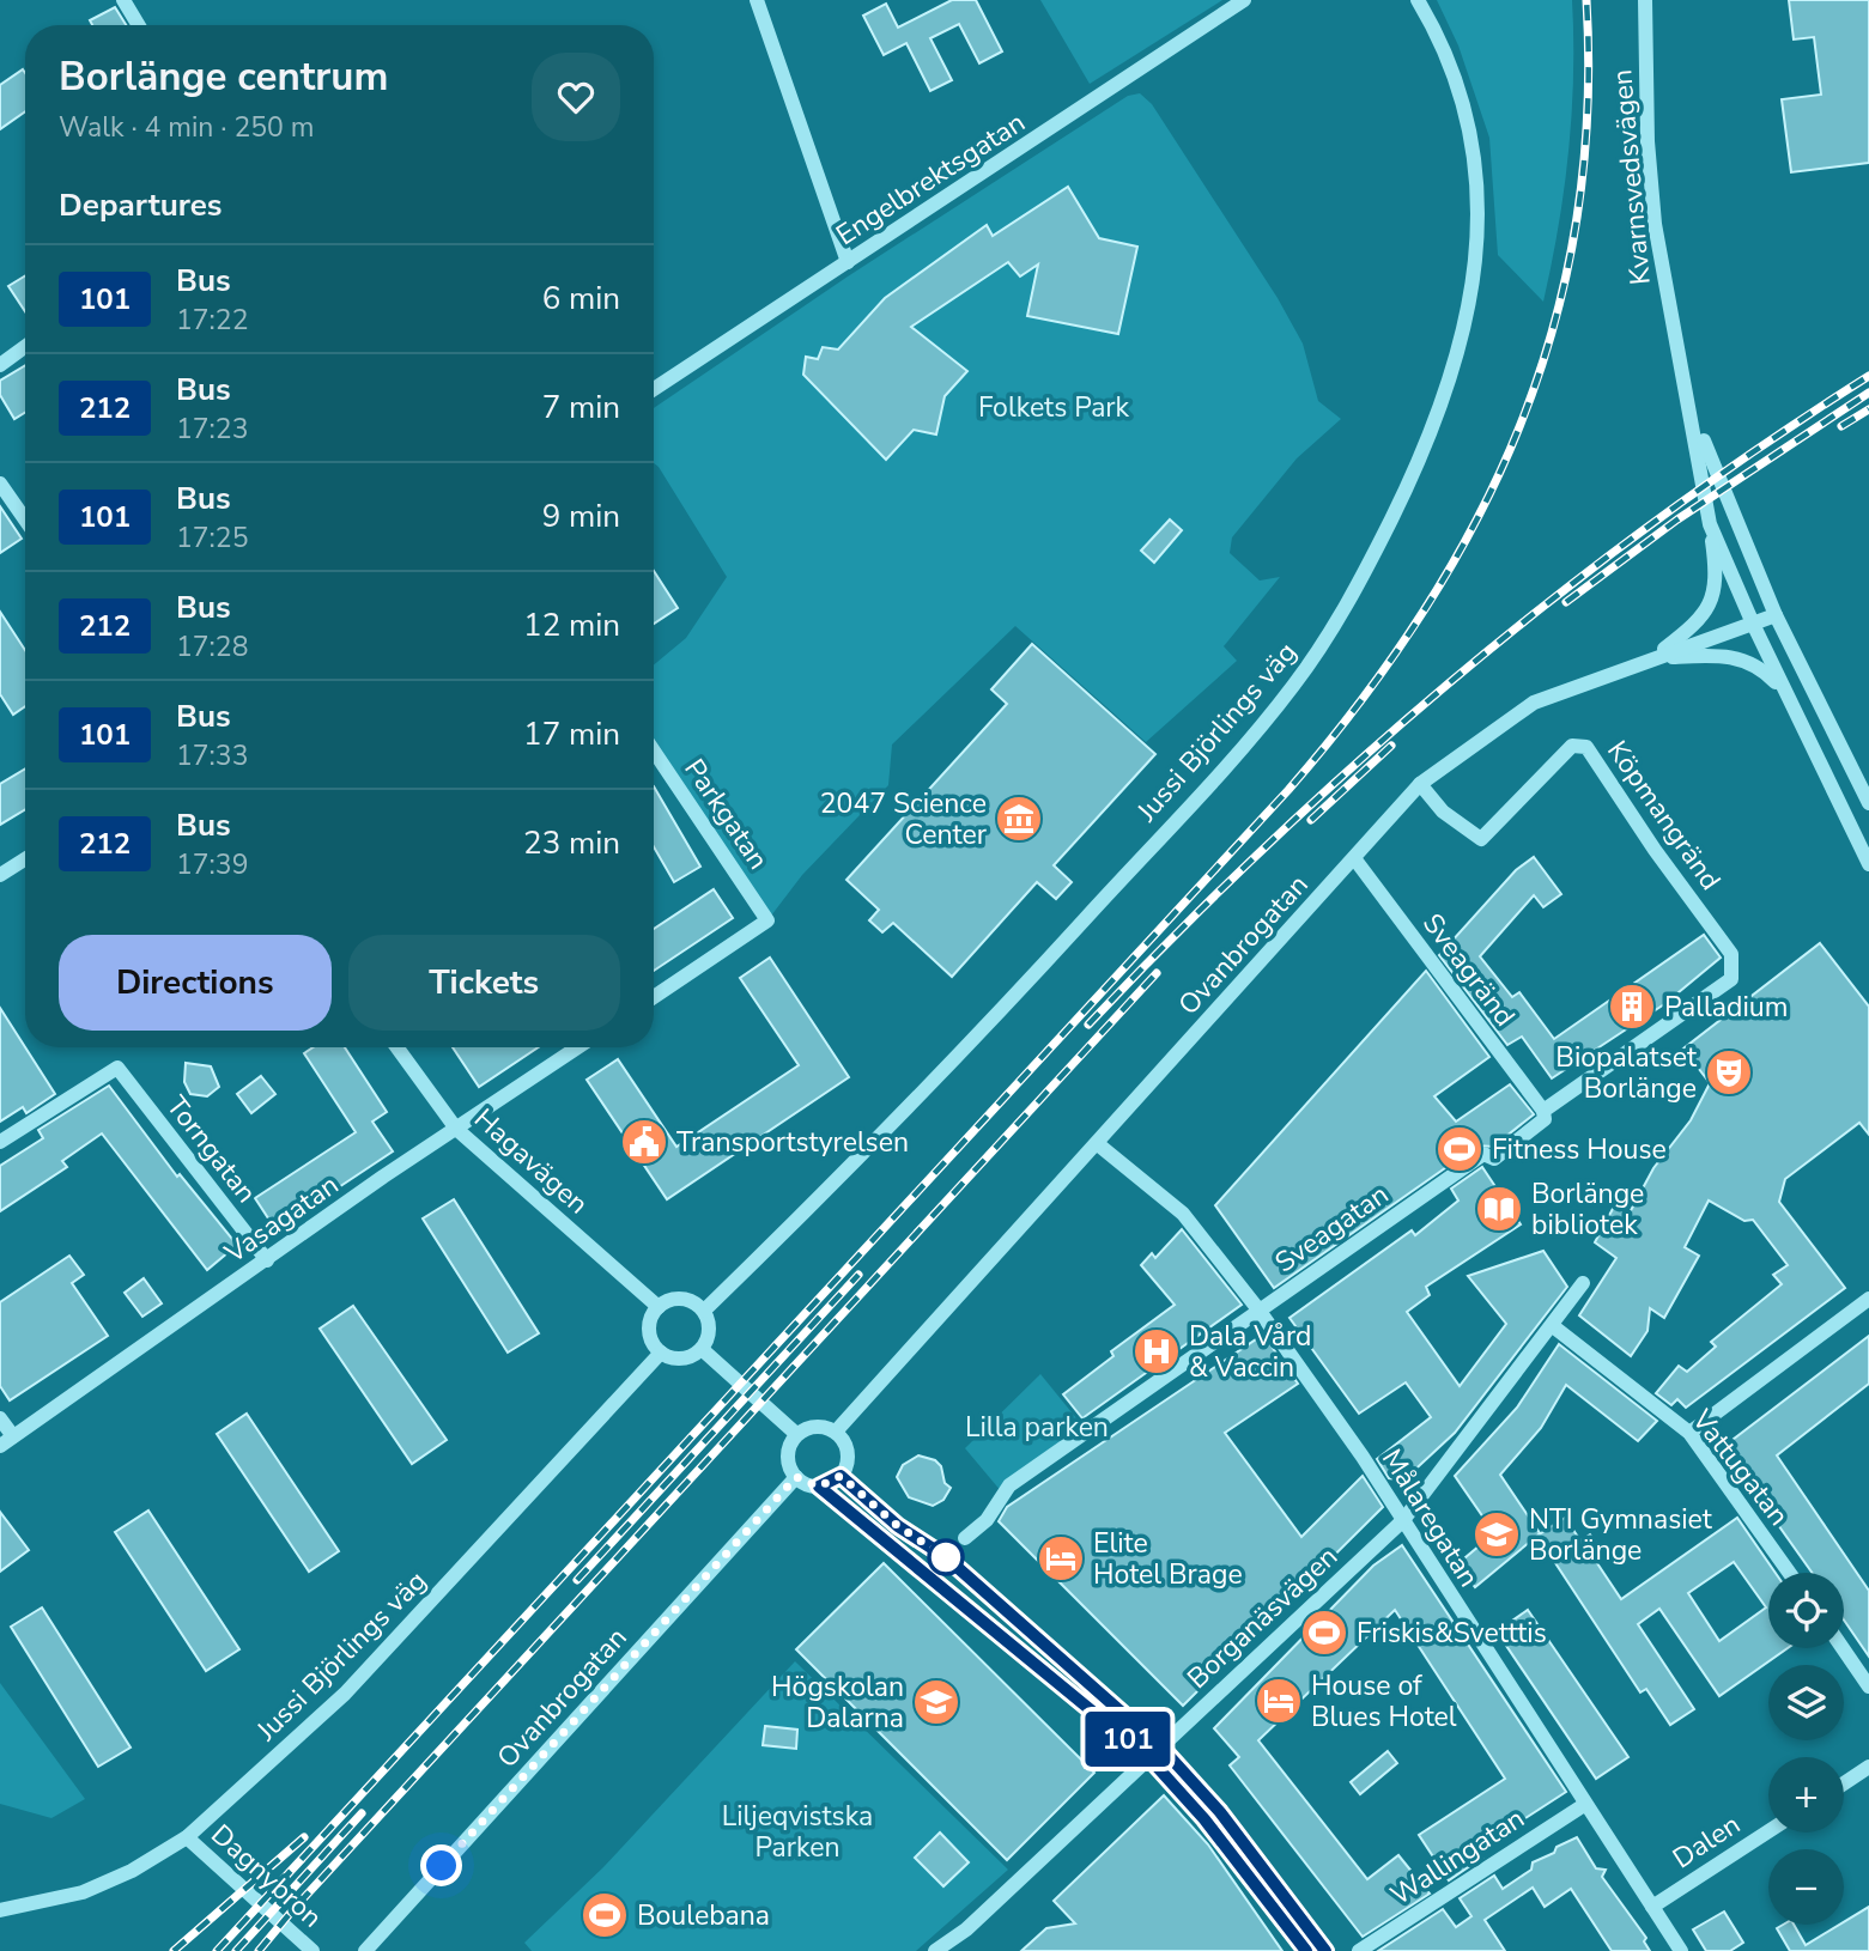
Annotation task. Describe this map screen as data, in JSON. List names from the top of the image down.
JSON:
{
  "streets": {
    "street": [
      "Kvarnsvedsvägen",
      "Engelbrektsgatan",
      "Jussi Björlings väg",
      "Parkgatan",
      "Köpmangränd",
      "Ovanbrogatan",
      "Sveagränd",
      "Torngatan",
      "Hagavägen",
      "Vasagatan",
      "Sveagatan",
      "Vattugatan",
      "Målaregatan",
      "Borganäsvägen",
      "Dalen",
      "Wallingatan",
      "Dagnybron"
    ]
  },
  "crossings": [
    ["Kvarnsvedsvägen", "Ovanbrogatan"],
    ["Jussi Björlings väg", "Hagavägen"],
    ["Jussi Björlings väg", "Dagnybron"],
    ["Köpmangränd", "Ovanbrogatan"],
    ["Köpmangränd", "Sveagatan"],
    ["Ovanbrogatan", "Sveagränd"],
    ["Ovanbrogatan", "Målaregatan"],
    ["Sveagränd", "Sveagatan"],
    ["Torngatan", "Vasagatan"],
    ["Hagavägen", "Vasagatan"],
    ["Sveagatan", "Målaregatan"],
    ["Vattugatan", "Borganäsvägen"],
    ["Målaregatan", "Borganäsvägen"],
    ["Målaregatan", "Dalen"],
    ["Målaregatan", "Wallingatan"]
  ],
  "parks": ["Folkets Park", "Lilla parken", "Liljeqvistska Parken"],
  "places": {
    "museum": ["2047 Science Center"],
    "building": ["Palladium"],
    "theatre": ["Biopalatset Borlänge"],
    "public building": ["Transportstyrelsen"],
    "sports": ["Fitness House", "Friskis&Svetttis", "Boulebana"],
    "library": ["Borlänge bibliotek"],
    "hospital": ["Dala Vård & Vaccin"],
    "school or university": ["NTI Gymnasiet Borlänge", "Högskolan Dalarna"],
    "hotel": ["Elite Hotel Brage", "House of Blues Hotel"]
  },
  "lines": ["bus line 101"],
  "page": {
    "on_map": "101",
    "heading": [
      ["Borlänge centrum", "Walk · 4 min · 250 m"],
      "Departures"
    ],
    "list": [
      {
        "mark": "101",
        "name": "Bus",
        "note": "17:22",
        "value": "6 min"
      },
      {
        "mark": "212",
        "name": "Bus",
        "note": "17:23",
        "value": "7 min"
      },
      {
        "mark": "101",
        "name": "Bus",
        "note": "17:25",
        "value": "9 min"
      },
      {
        "mark": "212",
        "name": "Bus",
        "note": "17:28",
        "value": "12 min"
      },
      {
        "mark": "101",
        "name": "Bus",
        "note": "17:33",
        "value": "17 min"
      },
      {
        "mark": "212",
        "name": "Bus",
        "note": "17:39",
        "value": "23 min"
      }
    ],
    "buttons": ["Directions", "Tickets"],
    "map_buttons": ["+", "−"]
  }
}
